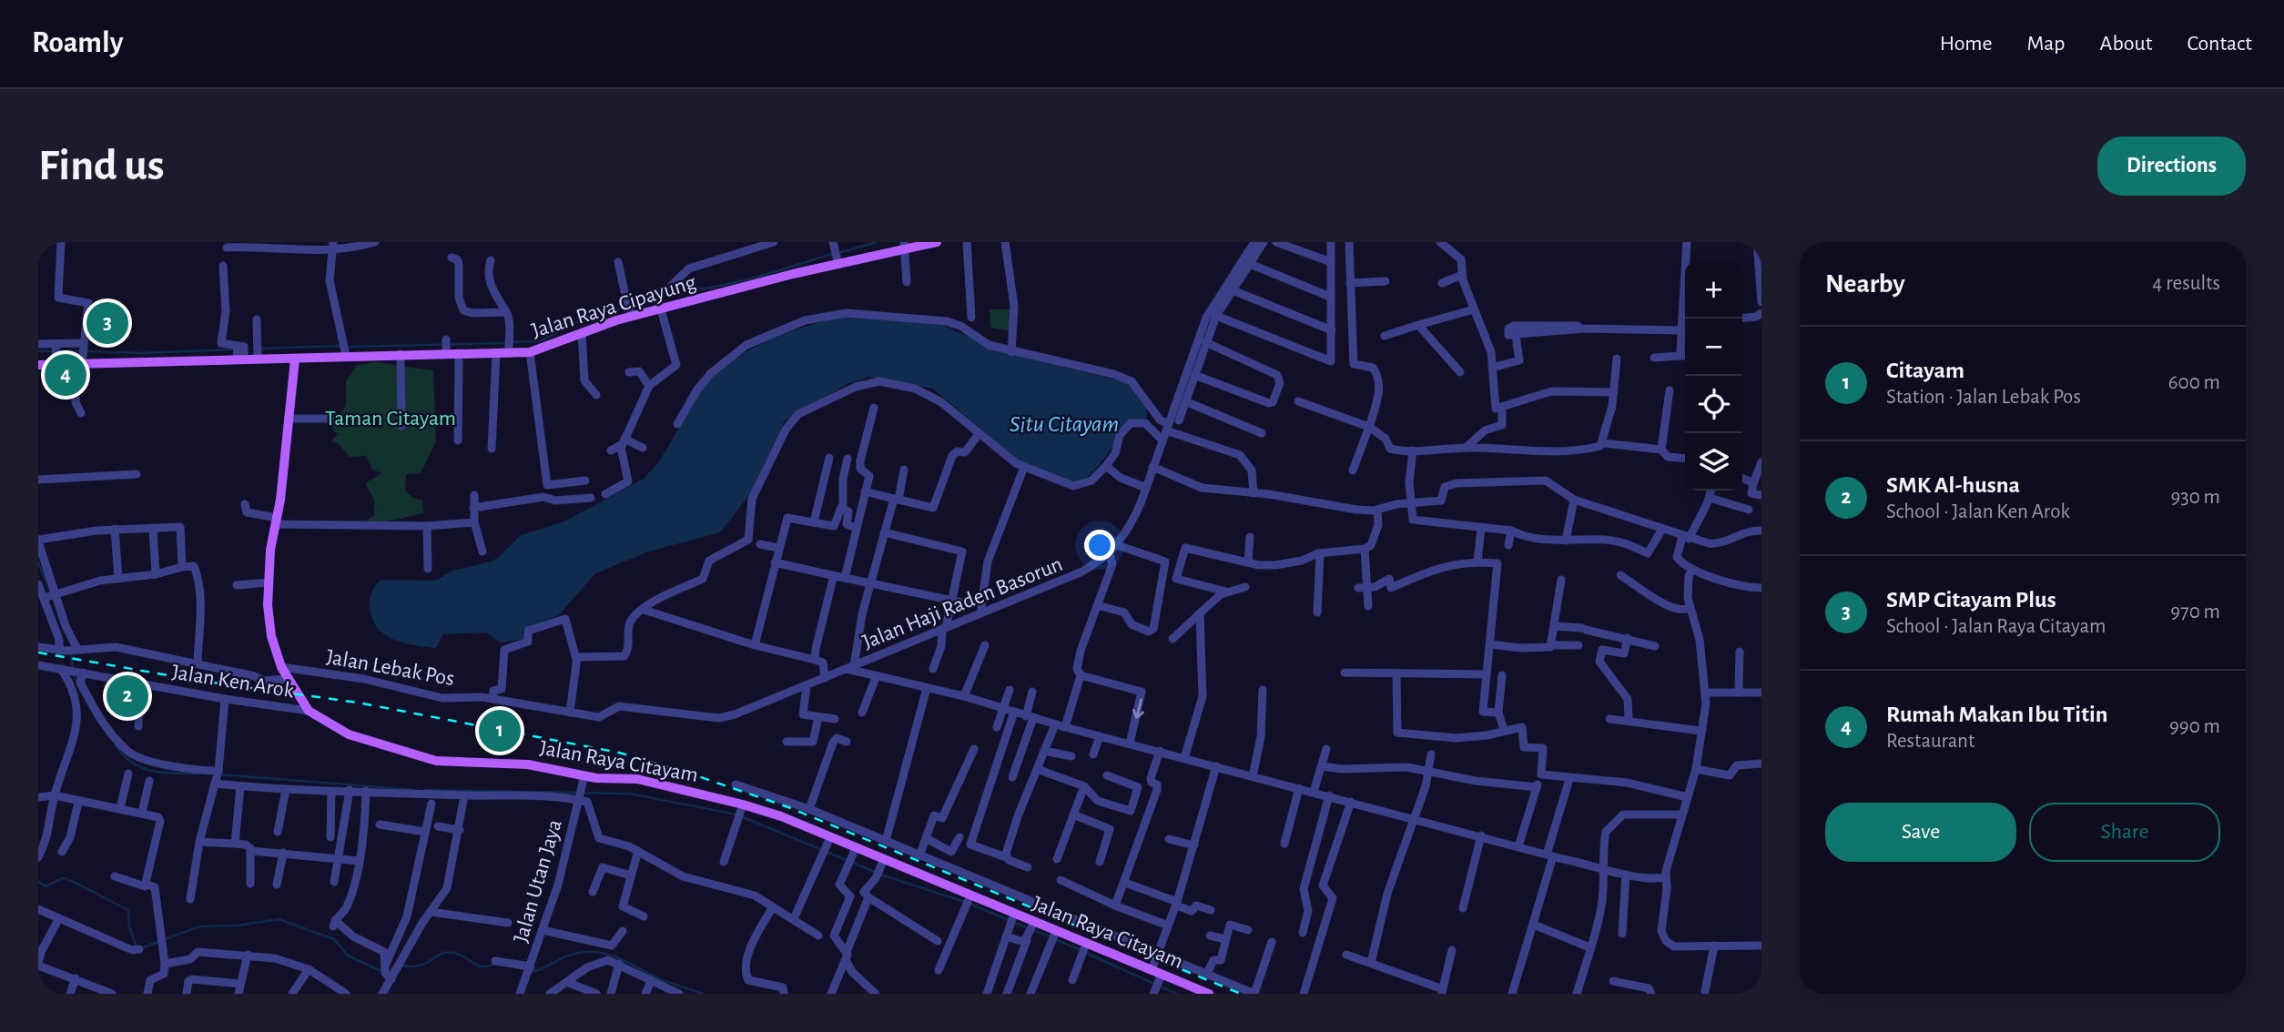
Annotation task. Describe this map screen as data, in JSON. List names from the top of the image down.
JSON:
{
  "streets": {
    "main road": ["Jalan Raya Cipayung", "Jalan Raya Citayam"],
    "street": [
      "Jalan Haji Raden Basorun",
      "Jalan Lebak Pos",
      "Jalan Ken Arok",
      "Jalan Utan Jaya"
    ]
  },
  "crossings": [
    ["Jalan Raya Cipayung", "Jalan Raya Citayam"],
    ["Jalan Haji Raden Basorun", "Jalan Lebak Pos"],
    ["Jalan Lebak Pos", "Jalan Raya Citayam"],
    ["Jalan Ken Arok", "Jalan Raya Citayam"],
    ["Jalan Raya Citayam", "Jalan Utan Jaya"]
  ],
  "water": ["Situ Citayam"],
  "parks": ["Taman Citayam"],
  "page": {
    "header": "Roamly",
    "nav": [
      "Home",
      "Map",
      "About",
      "Contact"
    ],
    "buttons": [
      "Directions",
      ["Save", "Share"]
    ],
    "title": "Find us",
    "heading": ["Nearby", "4 results"],
    "map_buttons": ["+", "−"],
    "pins": [
      "3",
      "4",
      "2",
      "1"
    ],
    "list": [
      {
        "mark": "1",
        "name": "Citayam",
        "note": "Station · Jalan Lebak Pos",
        "value": "600 m"
      },
      {
        "mark": "2",
        "name": "SMK Al-husna",
        "note": "School · Jalan Ken Arok",
        "value": "930 m"
      },
      {
        "mark": "3",
        "name": "SMP Citayam Plus",
        "note": "School · Jalan Raya Citayam",
        "value": "970 m"
      },
      {
        "mark": "4",
        "name": "Rumah Makan Ibu Titin",
        "note": "Restaurant",
        "value": "990 m"
      }
    ]
  }
}
